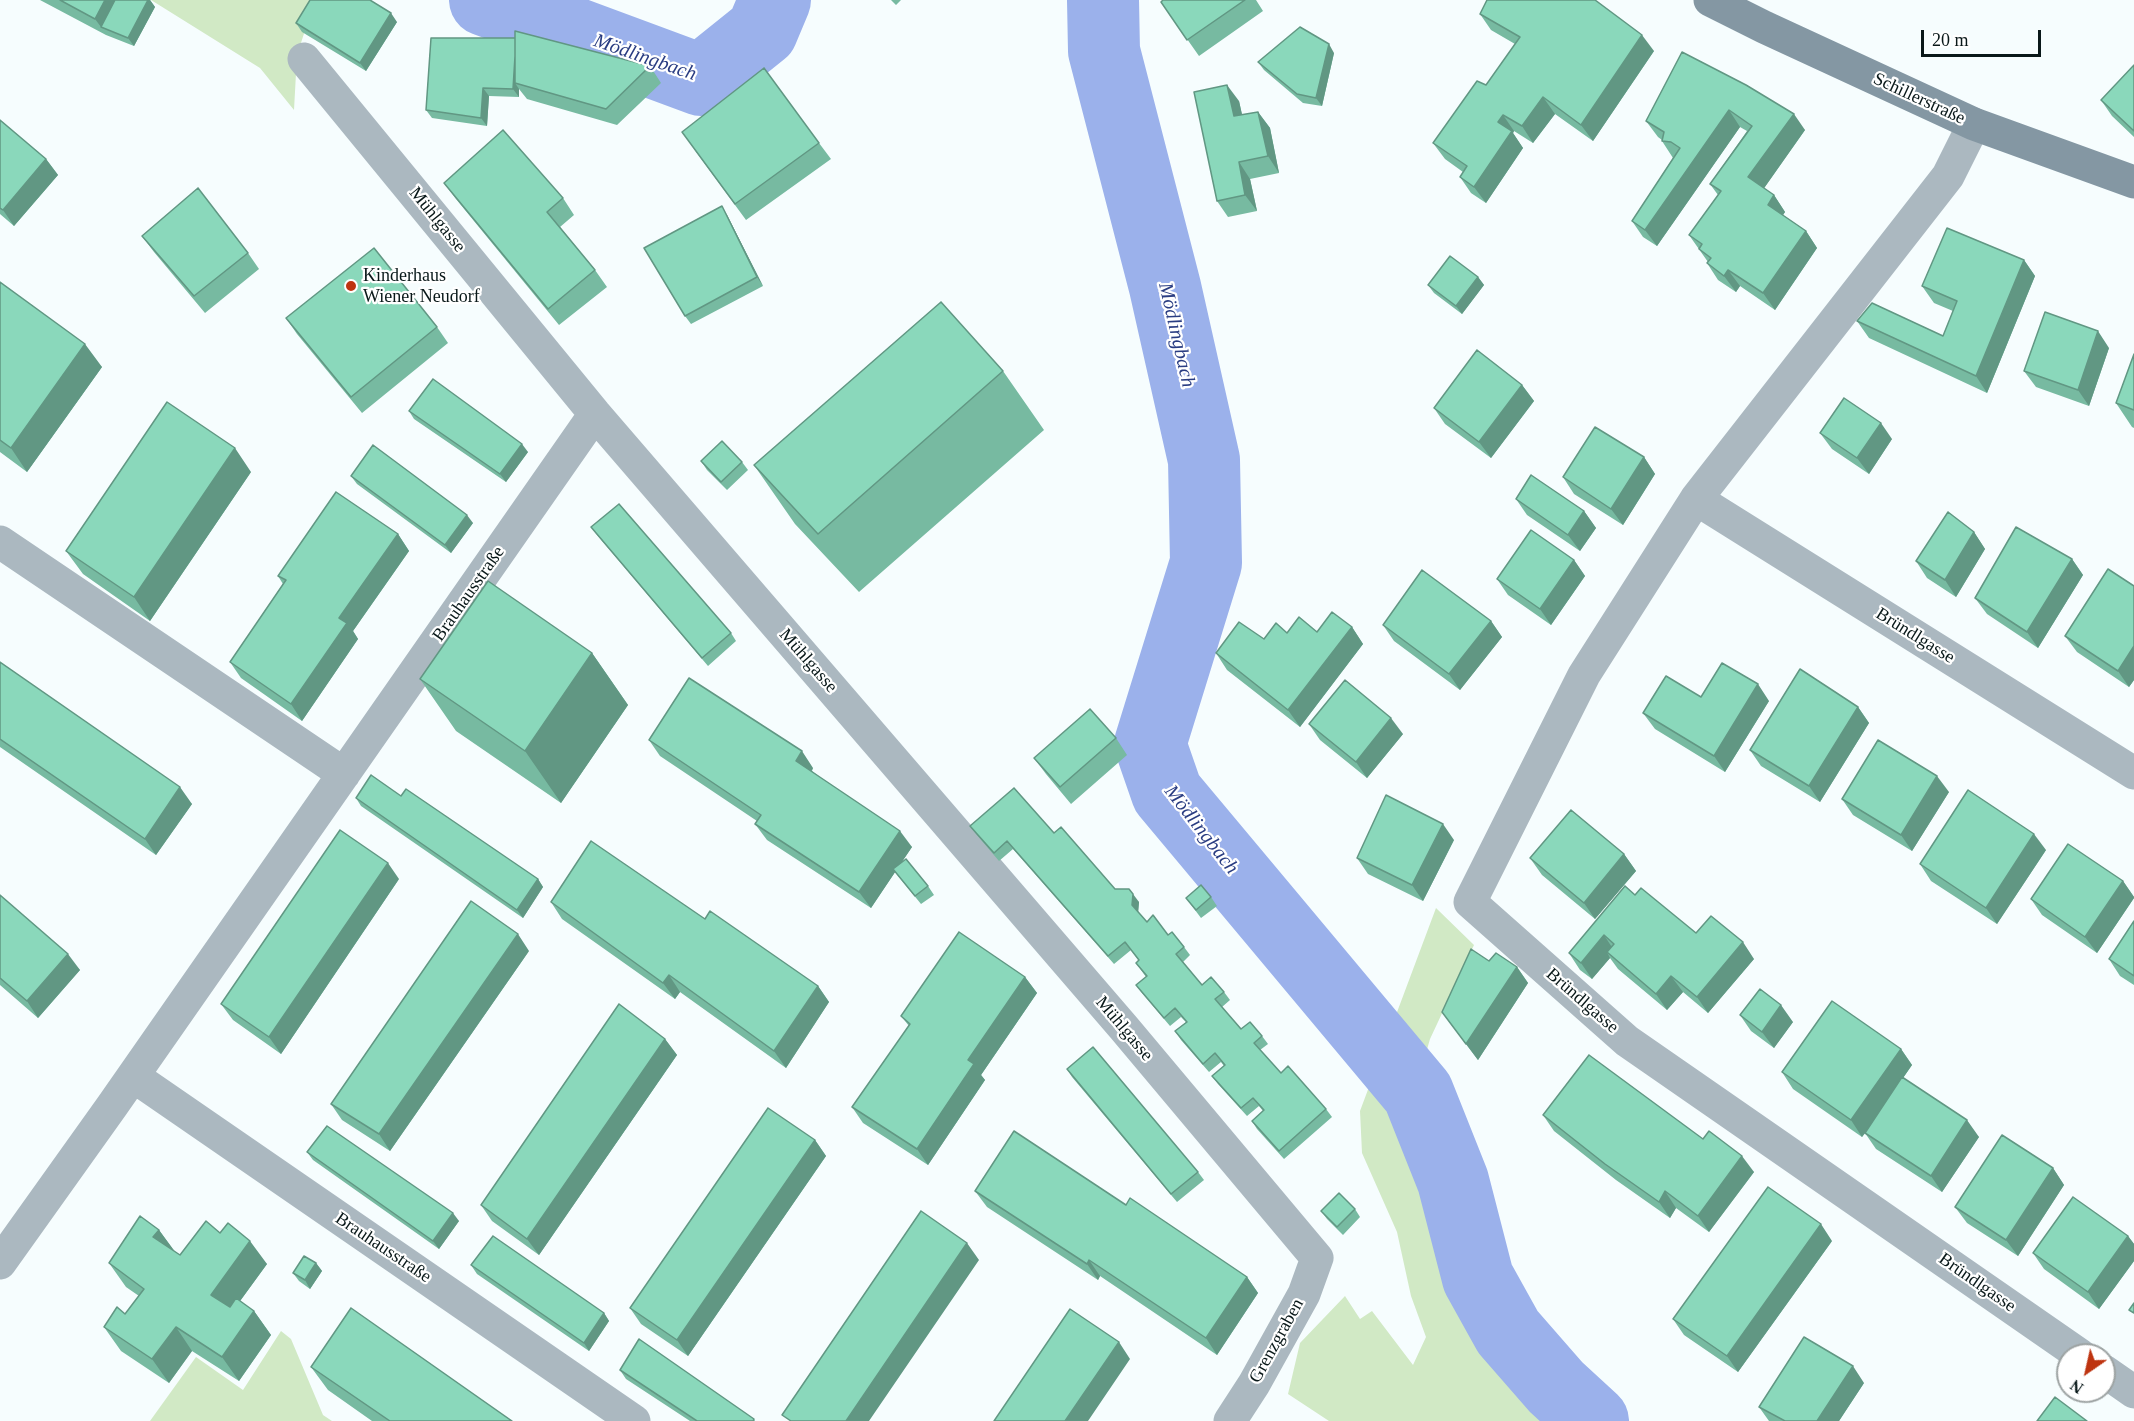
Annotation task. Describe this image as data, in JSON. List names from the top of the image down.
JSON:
{
  "streets": {
    "street": [
      "Schillerstraße",
      "Mühlgasse",
      "Brauhausstraße",
      "Bründlgasse",
      "Grenzgraben"
    ]
  },
  "crossings": [
    ["Schillerstraße", "Bründlgasse"],
    ["Mühlgasse", "Brauhausstraße"],
    ["Mühlgasse", "Grenzgraben"]
  ],
  "water": ["Mödlingbach"],
  "places": ["Kinderhaus Wiener Neudorf"],
  "scale_bar": "20 m",
  "north": "bottom left"
}
